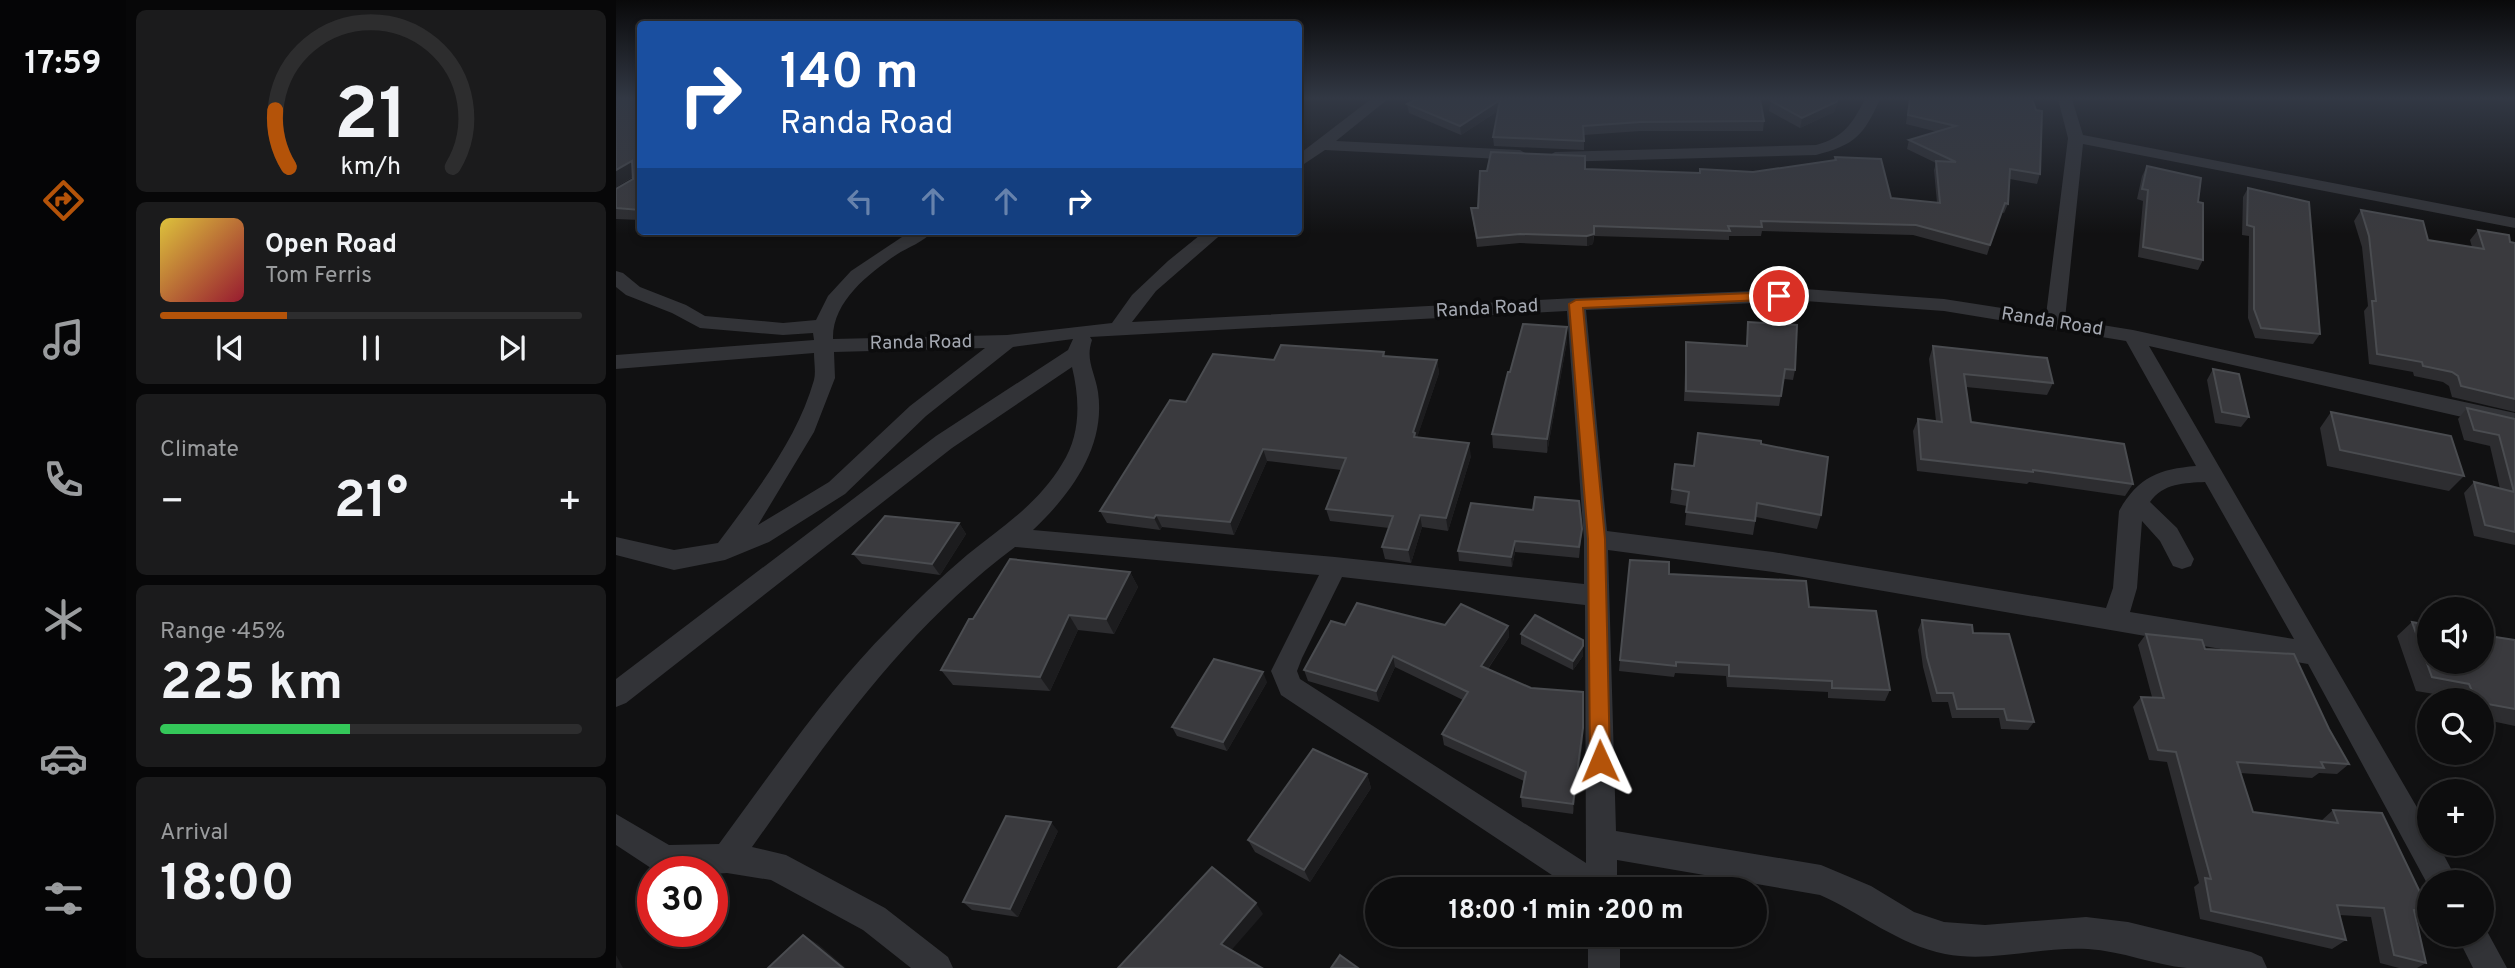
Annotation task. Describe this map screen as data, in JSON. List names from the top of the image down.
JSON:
{
  "streets": {
    "street": ["Randa Road"]
  },
  "page": {
    "tabs": "17:59",
    "turn": ["140 m", "Randa Road"],
    "song": ["Open Road", "Tom Ferris"],
    "tile": [
      "Climate",
      ["Range · 45%", "225 km"],
      ["Arrival", "18:00"]
    ],
    "heat": ["−", "21°", "+"],
    "map_buttons": ["+", "−"],
    "limit": "30",
    "trip": "18:00 · 1 min · 200 m",
    "gauge": ["21", "km/h"]
  }
}
